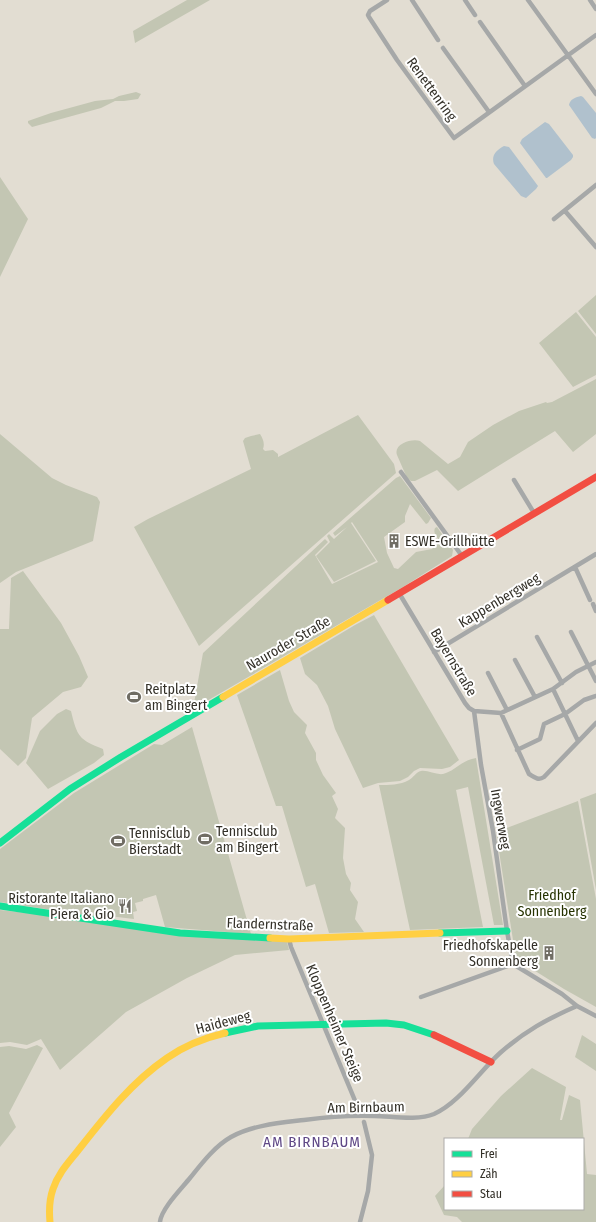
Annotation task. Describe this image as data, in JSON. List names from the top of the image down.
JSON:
{
  "streets": {
    "street": [
      "Renettenring",
      "Kappenbergweg",
      "Nauroder Straße",
      "Bayernstraße",
      "Ingwerweg",
      "Flandernstraße",
      "Haideweg",
      "Kloppenheimer Steige",
      "Am Birnbaum"
    ]
  },
  "crossings": [
    ["Kappenbergweg", "Bayernstraße"],
    ["Nauroder Straße", "Bayernstraße"],
    ["Bayernstraße", "Ingwerweg"],
    ["Ingwerweg", "Flandernstraße"],
    ["Flandernstraße", "Kloppenheimer Steige"],
    ["Haideweg", "Kloppenheimer Steige"],
    ["Haideweg", "Am Birnbaum"],
    ["Kloppenheimer Steige", "Am Birnbaum"]
  ],
  "districts": ["AM BIRNBAUM"],
  "parks": ["Friedhof Sonnenberg"],
  "places": {
    "building": ["ESWE-Grillhütte", "Friedhofskapelle Sonnenberg"],
    "sports": ["Reitplatz am Bingert", "Tennisclub am Bingert", "Tennisclub Bierstadt"],
    "restaurant": ["Ristorante Italiano Piera & Gio"]
  },
  "legend": ["Frei", "Zäh", "Stau"]
}
